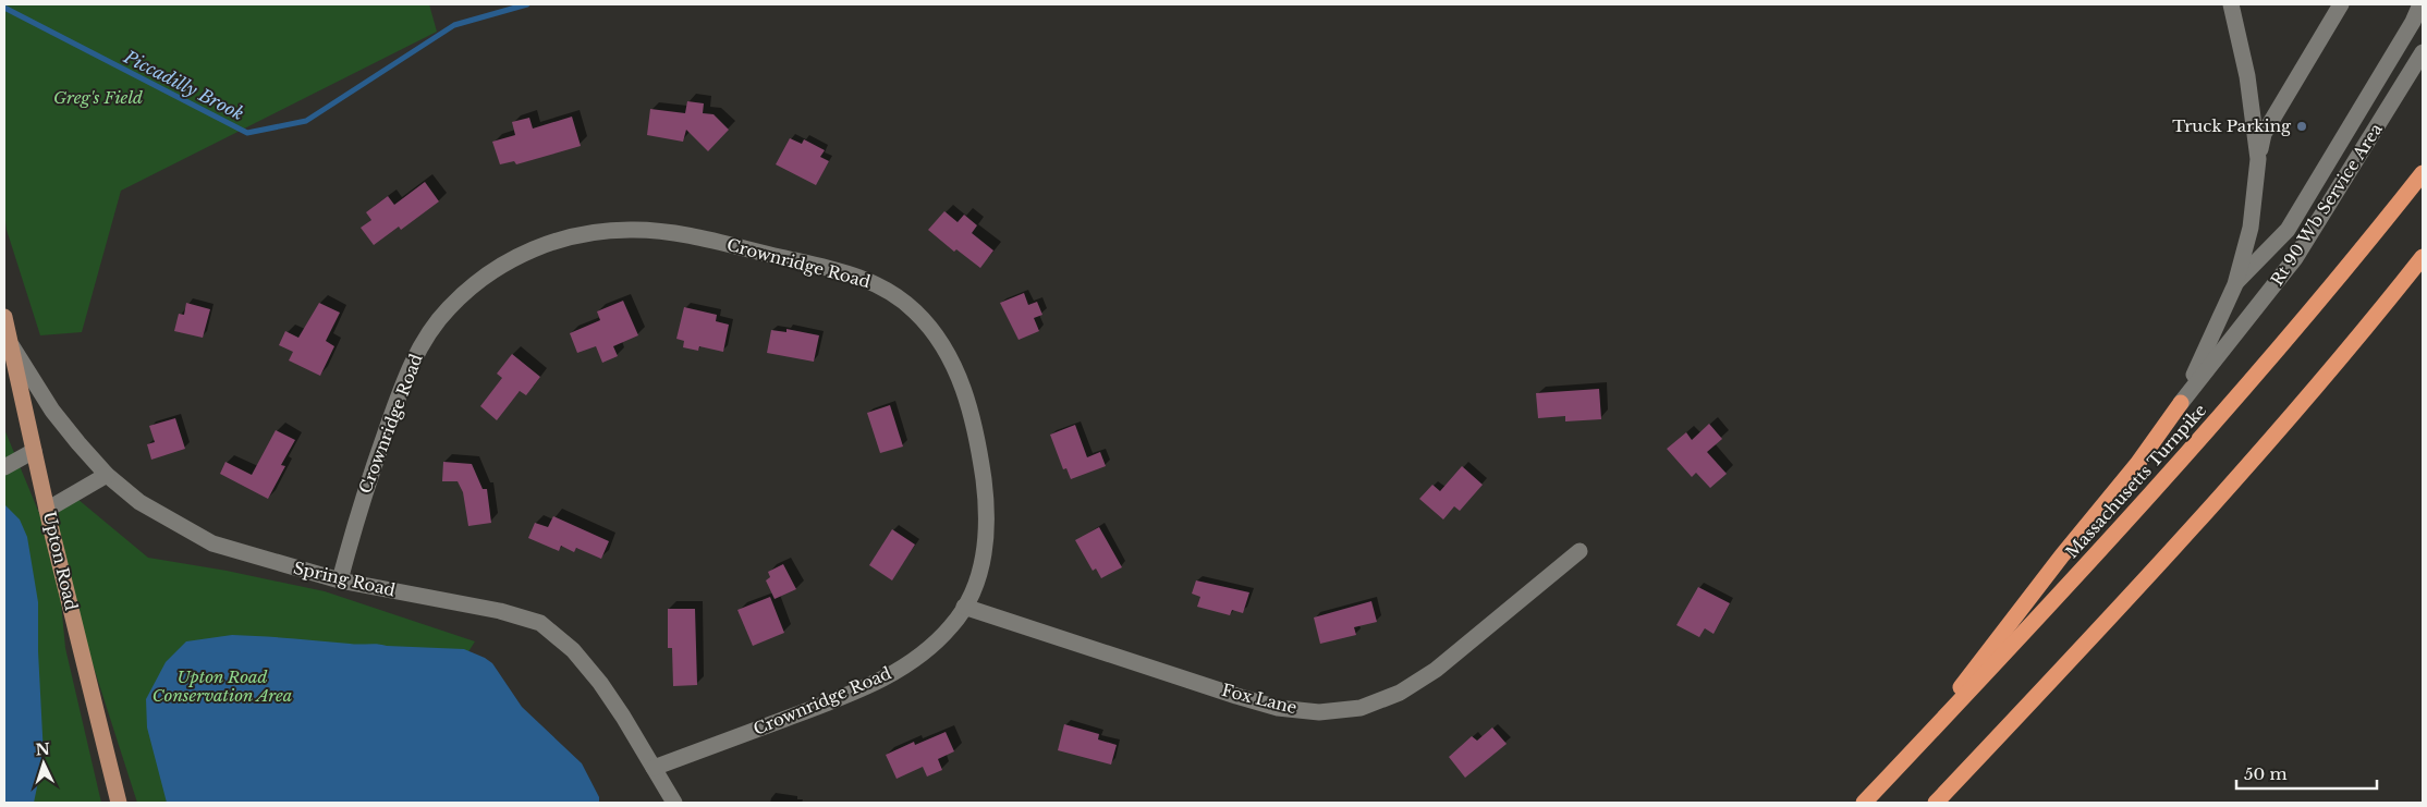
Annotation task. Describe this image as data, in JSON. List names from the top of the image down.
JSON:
{
  "streets": {
    "highway": ["Massachusetts Turnpike"],
    "main road": ["Upton Road"],
    "street": [
      "Rt 90 Wb Service Area",
      "Crownridge Road",
      "Spring Road",
      "Fox Lane"
    ]
  },
  "crossings": [
    ["Crownridge Road", "Spring Road"],
    ["Crownridge Road", "Fox Lane"],
    ["Upton Road", "Spring Road"]
  ],
  "water": ["Piccadilly Brook"],
  "parks": ["Greg's Field", "Upton Road Conservation Area"],
  "places": ["Truck Parking"],
  "scale_bar": "50 m",
  "north": "top"
}
